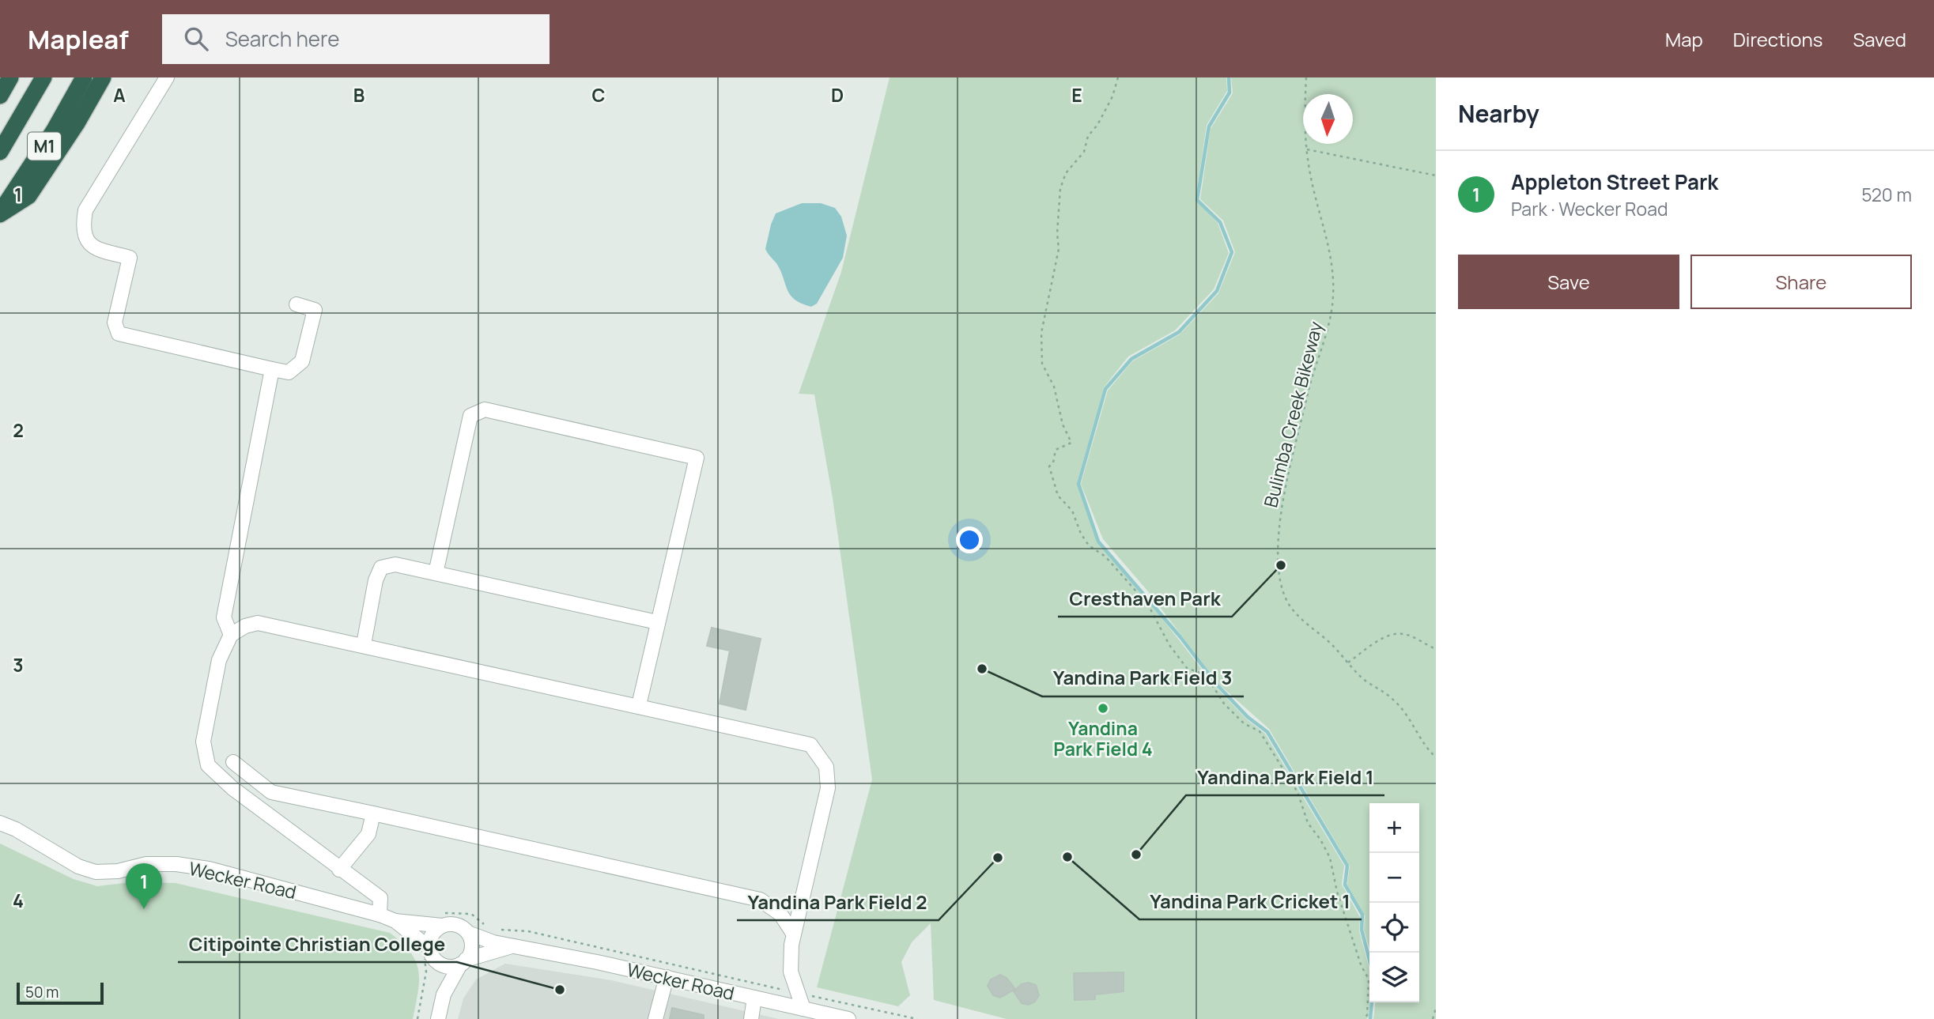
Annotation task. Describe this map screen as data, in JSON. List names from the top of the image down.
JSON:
{
  "streets": {
    "highway": ["M1"],
    "street": ["Wecker Road"],
    "path": ["Bulimba Creek Bikeway"]
  },
  "places": [
    "Cresthaven Park",
    "Yandina Park Field 3",
    "Yandina Park Field 4",
    "Yandina Park Field 1",
    "Yandina Park Cricket 1",
    "Yandina Park Field 2",
    "Citipointe Christian College"
  ],
  "scale_bar": "50 m",
  "north": "bottom",
  "page": {
    "header": "Mapleaf",
    "search": "Search here",
    "nav": ["Map", "Directions", "Saved"],
    "heading": "Nearby",
    "list": [
      {
        "mark": "1",
        "name": "Appleton Street Park",
        "note": "Park · Wecker Road",
        "value": "520 m"
      }
    ],
    "buttons": ["Save", "Share"],
    "map_buttons": ["+", "−"],
    "pins": "1",
    "scale": "50 m"
  },
  "grid": {
    "columns": [
      "A",
      "B",
      "C",
      "D",
      "E"
    ],
    "rows": [
      "1",
      "2",
      "3",
      "4"
    ]
  }
}
